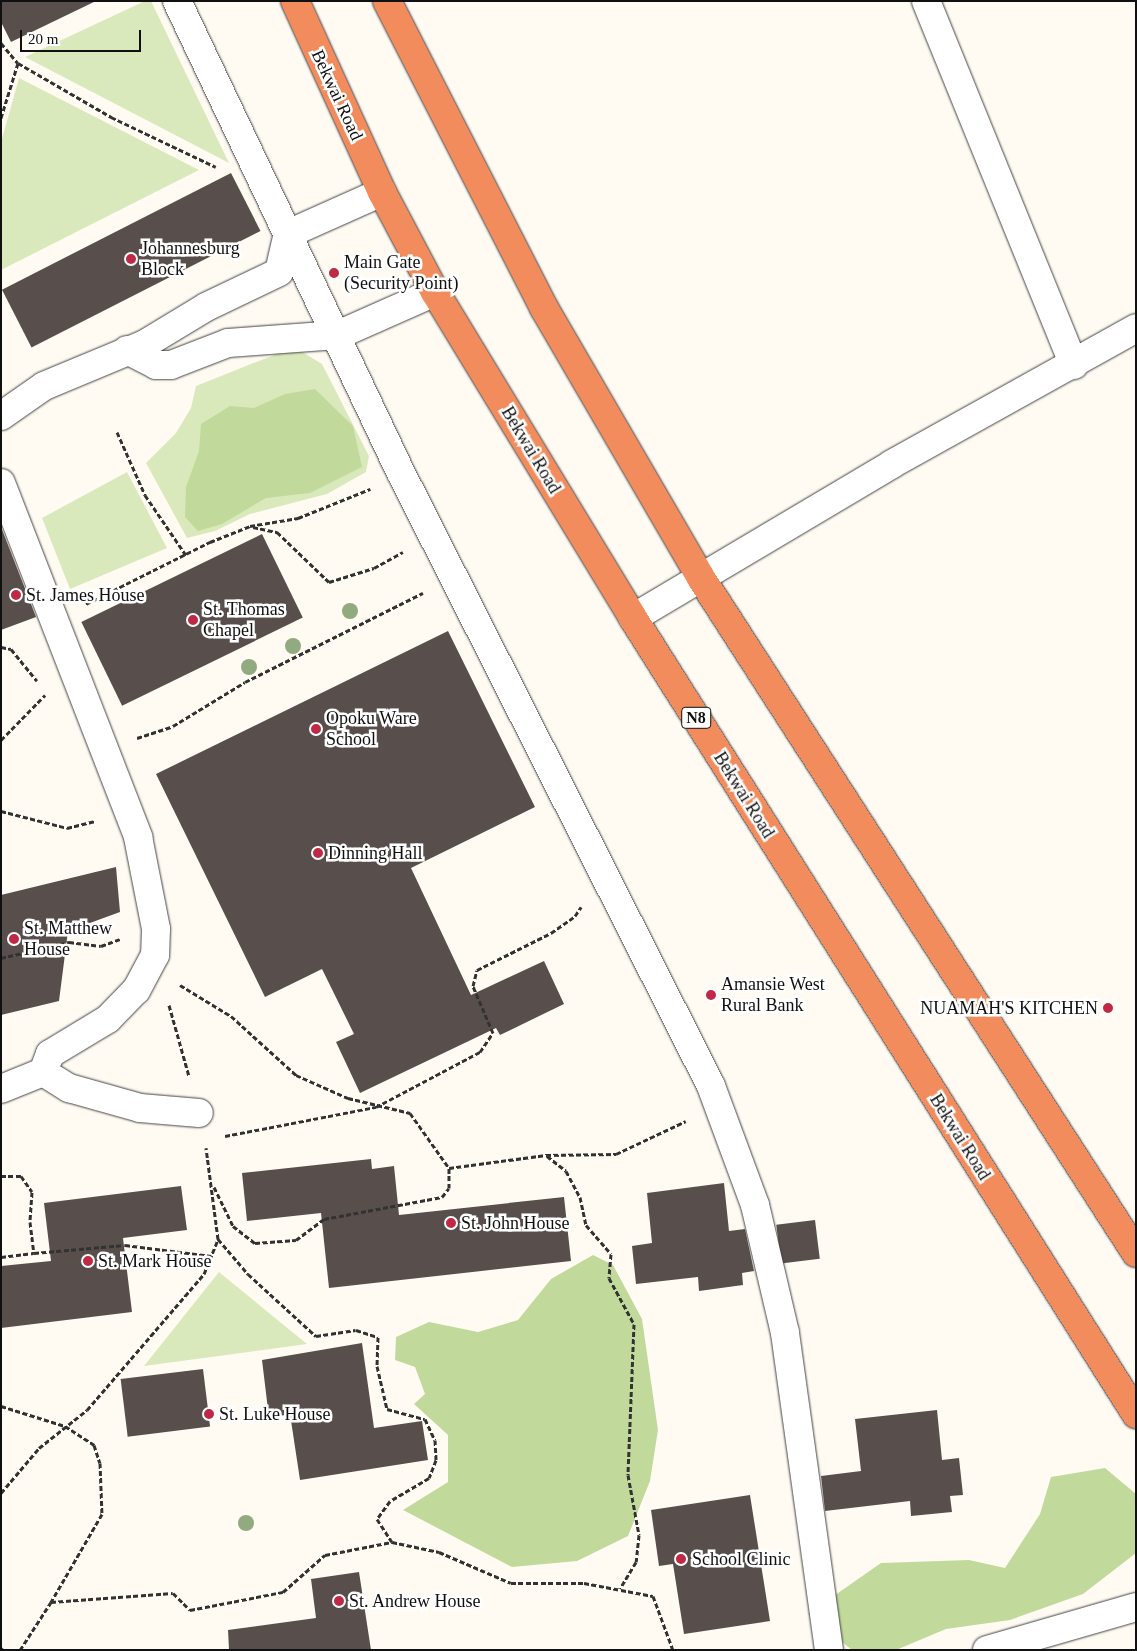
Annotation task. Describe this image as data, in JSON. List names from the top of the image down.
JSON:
{
  "streets": {
    "highway": ["Bekwai Road", "N8"]
  },
  "places": [
    "Johannesburg Block",
    "Main Gate (Security Point)",
    "St. James House",
    "St. Thomas Chapel",
    "Opoku Ware School",
    "Dinning Hall",
    "St. Matthew House",
    "Amansie West Rural Bank",
    "NUAMAH'S KITCHEN",
    "St. John House",
    "St. Mark House",
    "St. Luke House",
    "School Clinic",
    "St. Andrew House"
  ],
  "scale_bar": "20 m"
}
